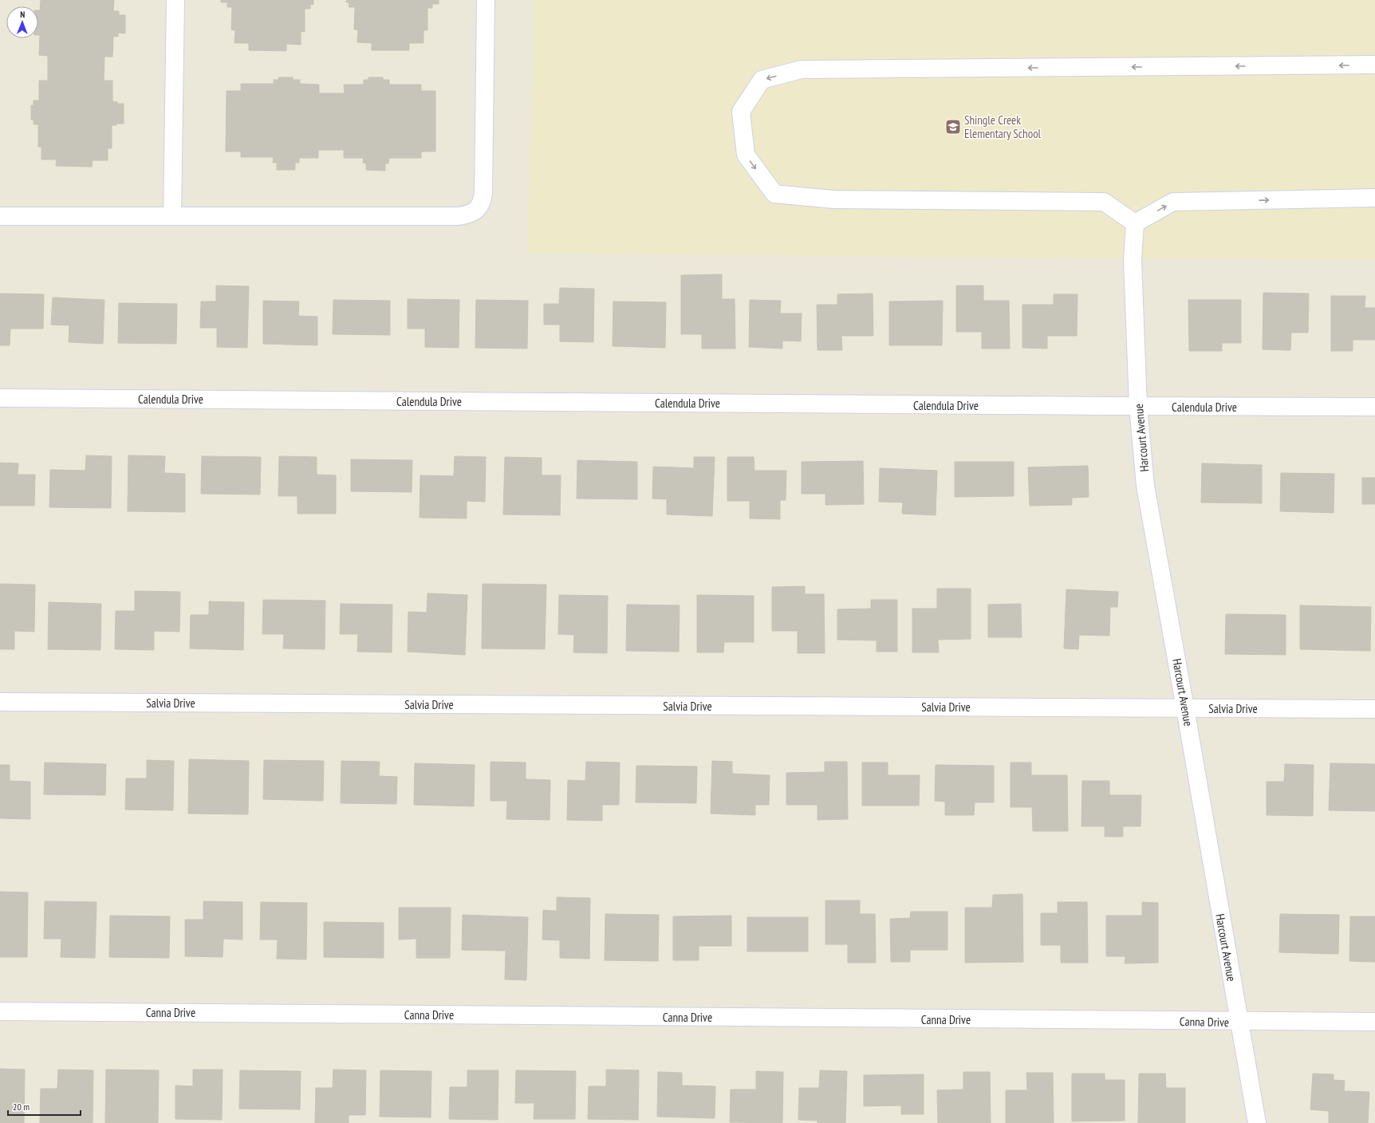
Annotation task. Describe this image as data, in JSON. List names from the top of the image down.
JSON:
{
  "streets": {
    "street": [
      "Calendula Drive",
      "Harcourt Avenue",
      "Salvia Drive",
      "Canna Drive"
    ]
  },
  "crossings": [
    ["Calendula Drive", "Harcourt Avenue"],
    ["Harcourt Avenue", "Salvia Drive"],
    ["Harcourt Avenue", "Canna Drive"]
  ],
  "places": {
    "school or university": ["Shingle Creek Elementary School"]
  },
  "scale_bar": "20 m",
  "north": "top"
}
